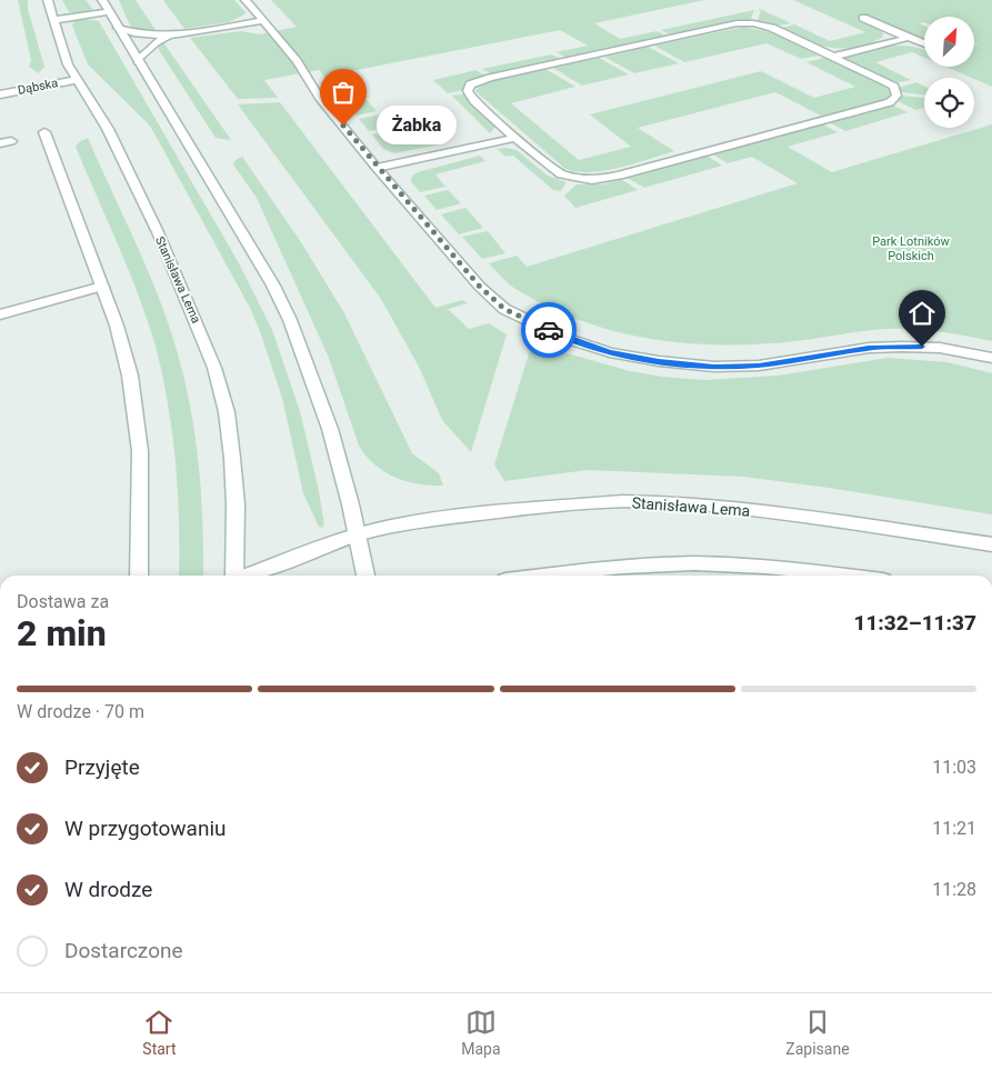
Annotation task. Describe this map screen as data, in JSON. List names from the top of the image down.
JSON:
{
  "streets": {
    "street": ["Dąbska", "Stanisława Lema"]
  },
  "crossings": [
    ["Dąbska", "Stanisława Lema"]
  ],
  "parks": ["Park Lotników Polskich"],
  "places": ["Żabka"],
  "north": "top right",
  "page": {
    "bubble": "Żabka",
    "heading": ["2 min", "Dostawa za", "11:32–11:37"],
    "bar": "W drodze · 70 m",
    "list": [
      ["Przyjęte", "11:03"],
      ["W przygotowaniu", "11:21"],
      ["W drodze", "11:28"],
      "Dostarczone"
    ],
    "tabs": ["Start", "Mapa", "Zapisane"]
  }
}
